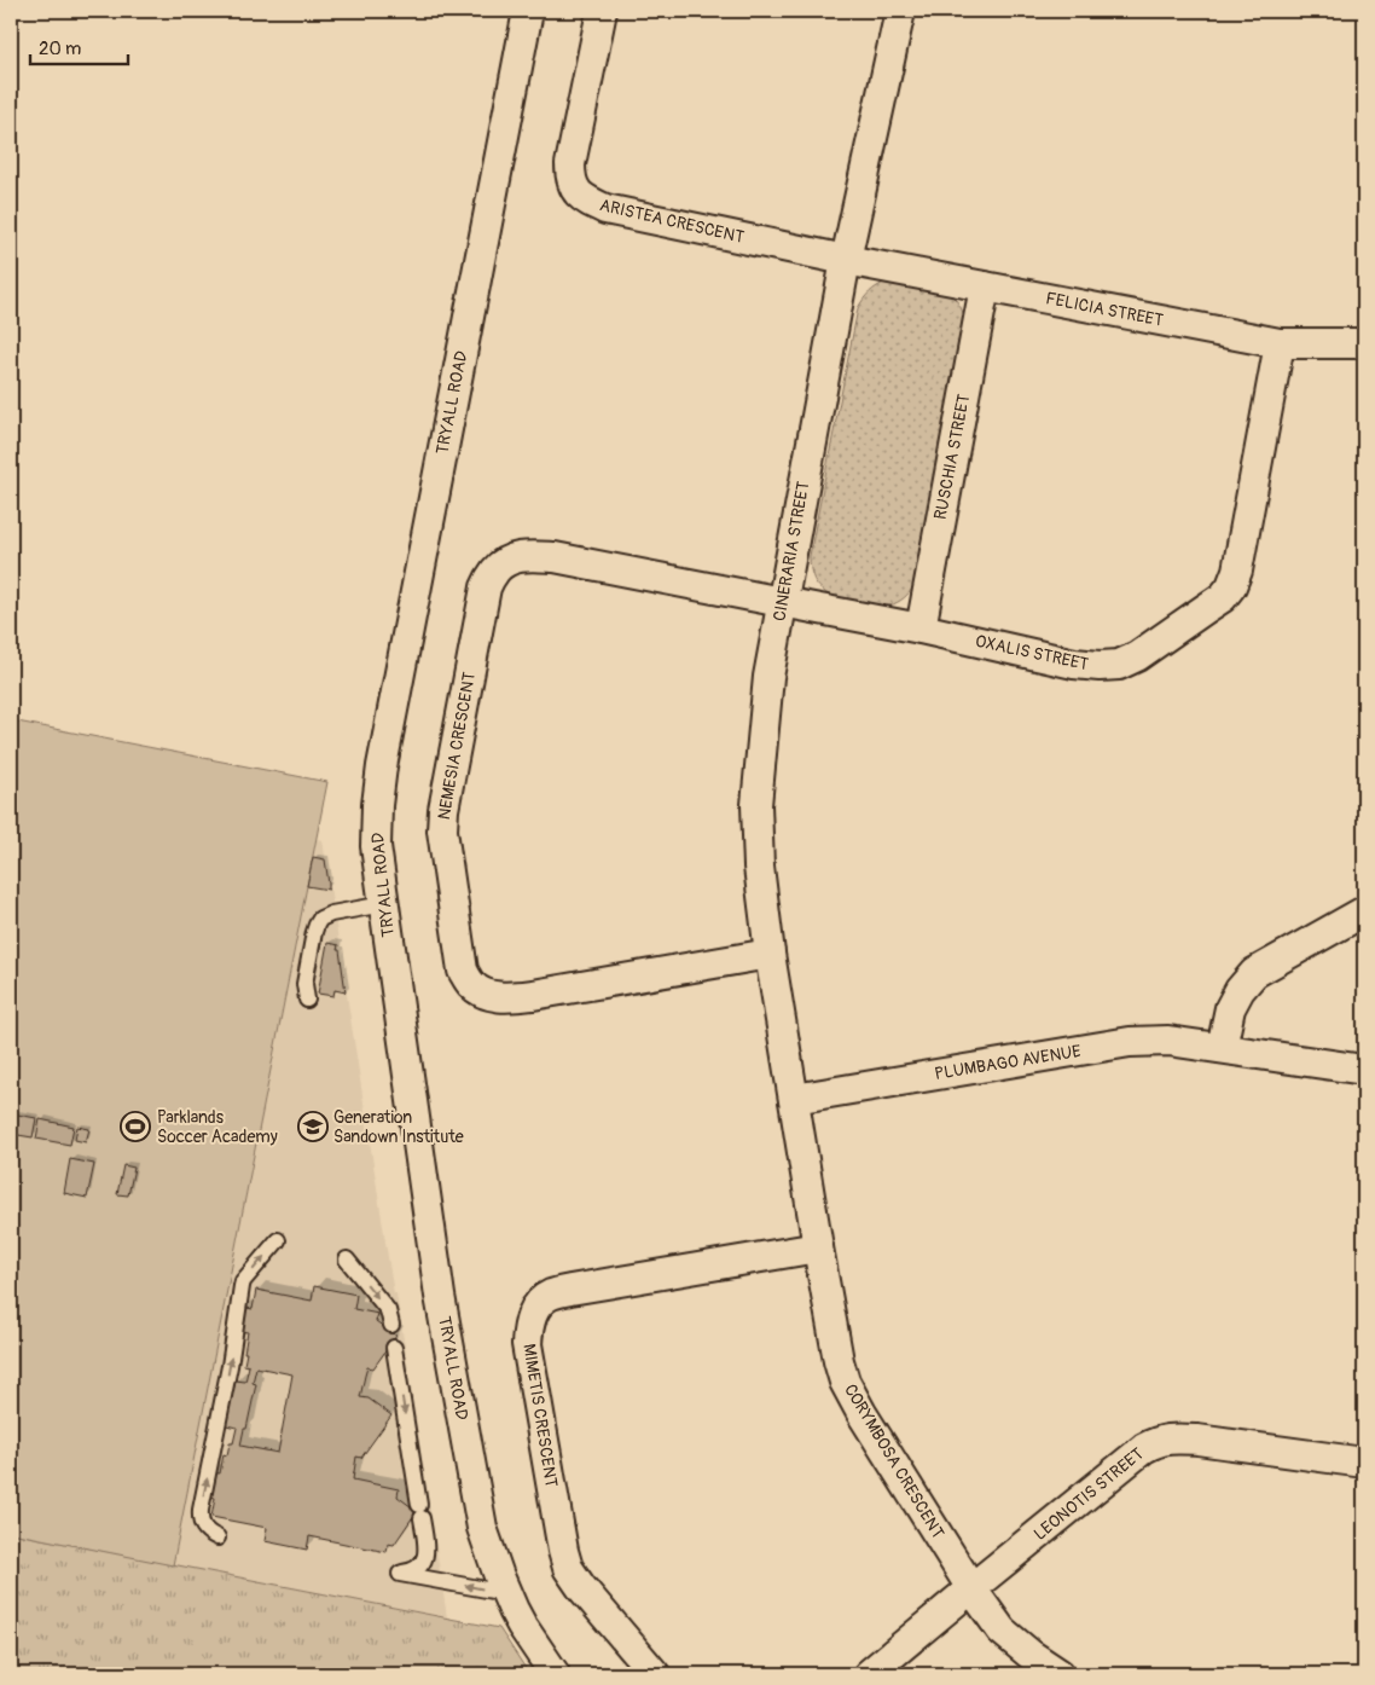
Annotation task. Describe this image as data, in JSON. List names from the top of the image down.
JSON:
{
  "streets": {
    "street": [
      "ARISTEA CRESCENT",
      "FELICIA STREET",
      "TRYALL ROAD",
      "RUSCHIA STREET",
      "CINERARIA STREET",
      "OXALIS STREET",
      "NEMESIA CRESCENT",
      "PLUMBAGO AVENUE",
      "MIMETIS CRESCENT",
      "CORYMBOSA CRESCENT",
      "LEONOTIS STREET"
    ]
  },
  "crossings": [
    ["ARISTEA CRESCENT", "FELICIA STREET"],
    ["ARISTEA CRESCENT", "CINERARIA STREET"],
    ["FELICIA STREET", "RUSCHIA STREET"],
    ["FELICIA STREET", "CINERARIA STREET"],
    ["FELICIA STREET", "OXALIS STREET"],
    ["RUSCHIA STREET", "OXALIS STREET"],
    ["CINERARIA STREET", "OXALIS STREET"],
    ["CINERARIA STREET", "NEMESIA CRESCENT"],
    ["CINERARIA STREET", "PLUMBAGO AVENUE"],
    ["CINERARIA STREET", "CORYMBOSA CRESCENT"],
    ["OXALIS STREET", "NEMESIA CRESCENT"],
    ["PLUMBAGO AVENUE", "CORYMBOSA CRESCENT"],
    ["MIMETIS CRESCENT", "CORYMBOSA CRESCENT"],
    ["CORYMBOSA CRESCENT", "LEONOTIS STREET"]
  ],
  "places": {
    "sports": ["Parklands Soccer Academy"],
    "school or university": ["Generation Sandown Institute"]
  },
  "scale_bar": "20 m"
}
